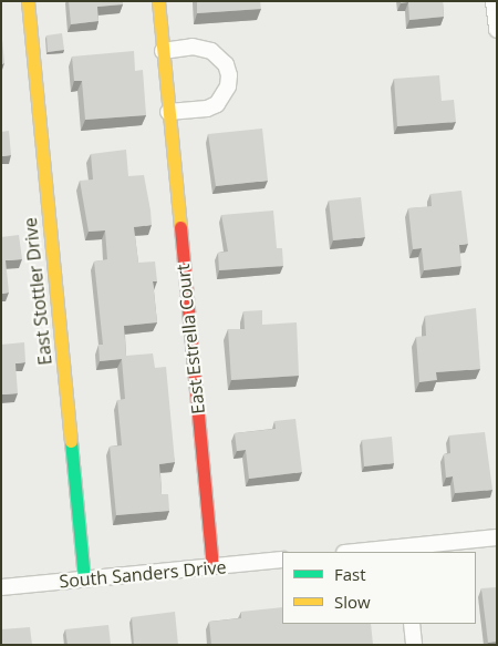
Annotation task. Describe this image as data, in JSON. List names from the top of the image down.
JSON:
{
  "streets": {
    "street": ["East Stottler Drive", "East Estrella Court", "South Sanders Drive"]
  },
  "crossings": [
    ["East Stottler Drive", "South Sanders Drive"],
    ["East Estrella Court", "South Sanders Drive"]
  ],
  "legend": ["Fast", "Slow"]
}
